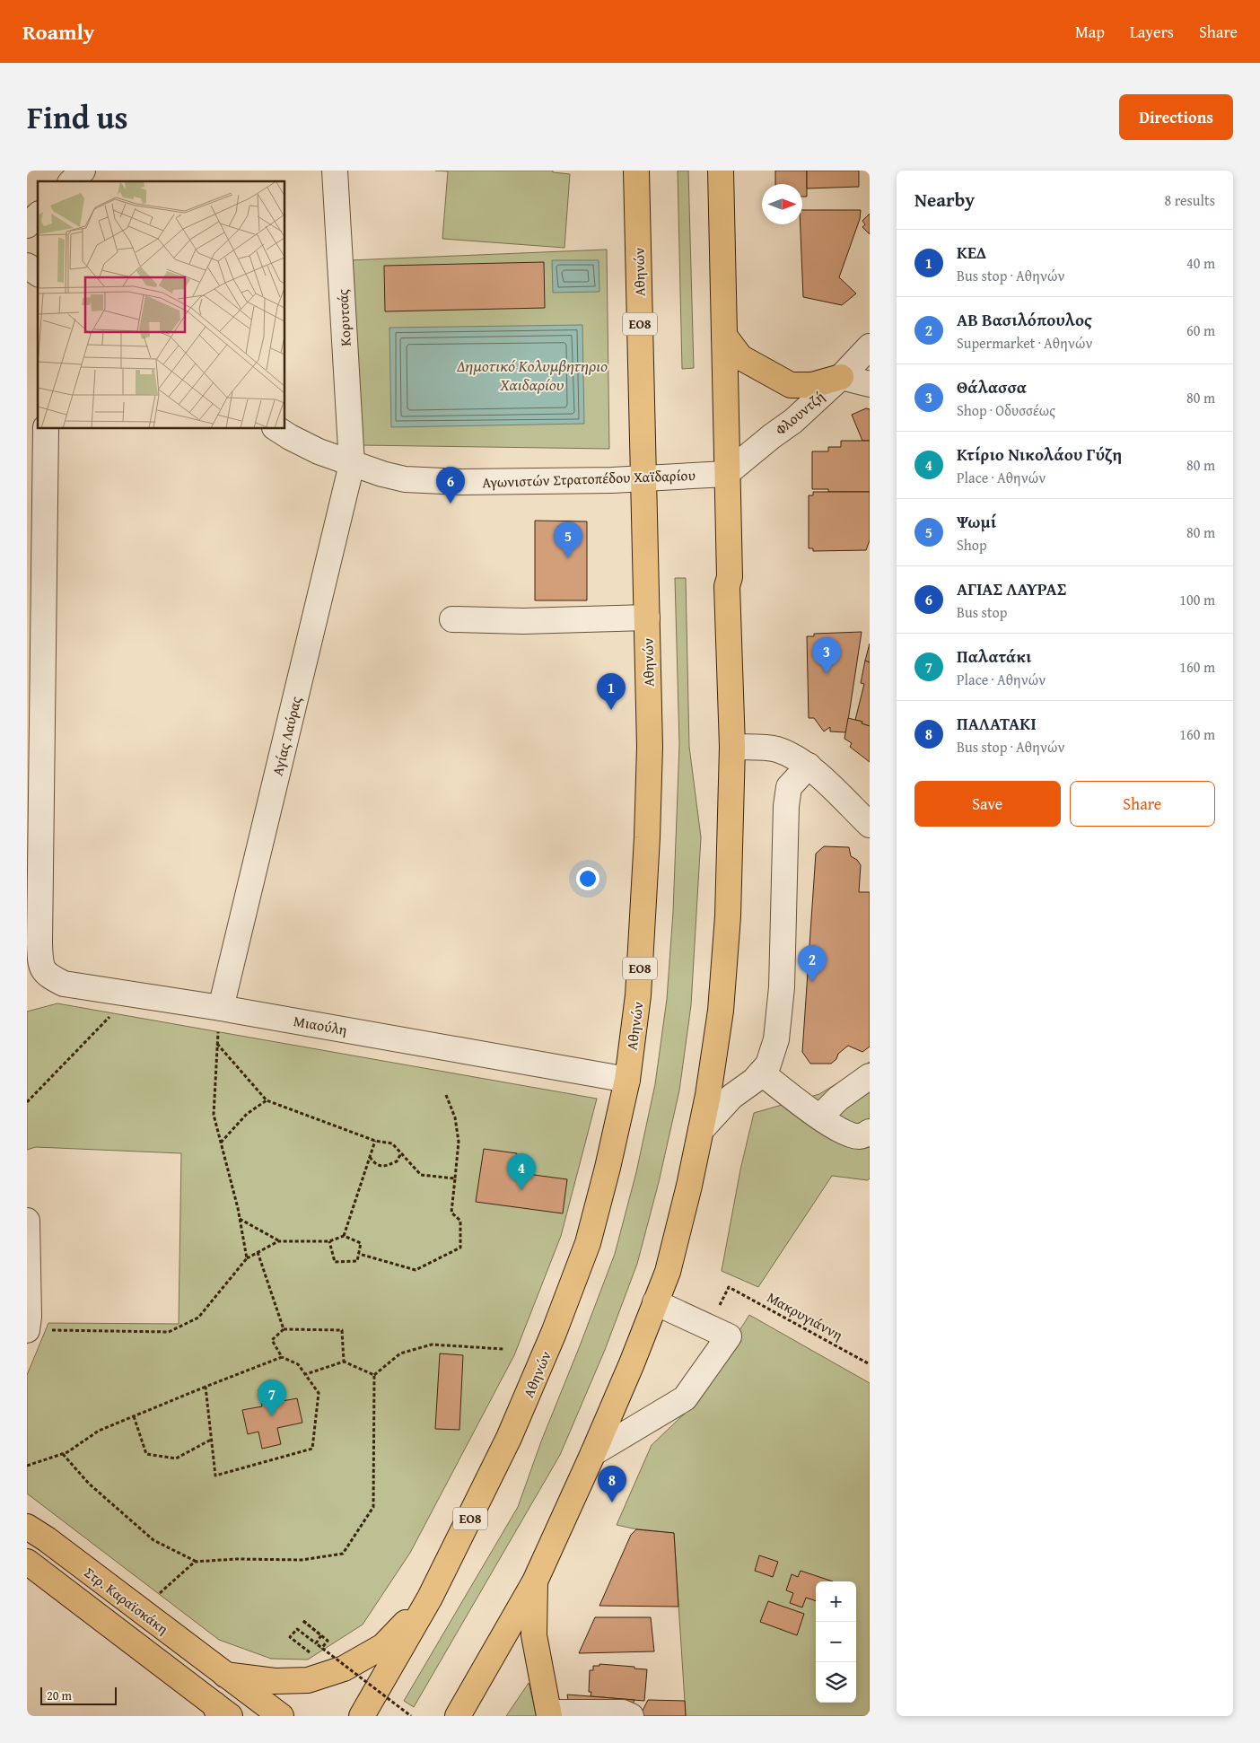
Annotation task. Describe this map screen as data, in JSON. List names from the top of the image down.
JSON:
{
  "streets": {
    "main road": ["Αθηνών", "ΕΟ8", "Στρ. Καραϊσκάκη"],
    "street": [
      "Κορυτσάς",
      "Φλουντζή",
      "Αγωνιστών Στρατοπέδου Χαϊδαρίου",
      "Αγίας Λαύρας",
      "Μιαούλη"
    ],
    "path": ["Μακρυγιάννη"]
  },
  "crossings": [
    ["Αθηνών", "Αγωνιστών Στρατοπέδου Χαϊδαρίου"],
    ["Αθηνών", "Μιαούλη"],
    ["Κορυτσάς", "Αγωνιστών Στρατοπέδου Χαϊδαρίου"],
    ["Κορυτσάς", "Αγίας Λαύρας"],
    ["Φλουντζή", "Αγωνιστών Στρατοπέδου Χαϊδαρίου"],
    ["Αγωνιστών Στρατοπέδου Χαϊδαρίου", "Αγίας Λαύρας"],
    ["Αγίας Λαύρας", "Μιαούλη"]
  ],
  "water": ["Δημοτικό Κολυμβητηριο Χαιδαρίου"],
  "scale_bar": "20 m",
  "north": "right",
  "page": {
    "header": "Roamly",
    "nav": ["Map", "Layers", "Share"],
    "title": "Find us",
    "buttons": [
      "Directions",
      ["Save", "Share"]
    ],
    "heading": ["Nearby", "8 results"],
    "list": [
      {
        "mark": "1",
        "name": "ΚΕΔ",
        "note": "Bus stop · Αθηνών",
        "value": "40 m"
      },
      {
        "mark": "2",
        "name": "ΑΒ Βασιλόπουλος",
        "note": "Supermarket · Αθηνών",
        "value": "60 m"
      },
      {
        "mark": "3",
        "name": "Θάλασσα",
        "note": "Shop · Οδυσσέως",
        "value": "80 m"
      },
      {
        "mark": "4",
        "name": "Κτίριο Νικολάου Γύζη",
        "note": "Place · Αθηνών",
        "value": "80 m"
      },
      {
        "mark": "5",
        "name": "Ψωμί",
        "note": "Shop",
        "value": "80 m"
      },
      {
        "mark": "6",
        "name": "ΑΓΙΑΣ ΛΑΥΡΑΣ",
        "note": "Bus stop",
        "value": "100 m"
      },
      {
        "mark": "7",
        "name": "Παλατάκι",
        "note": "Place · Αθηνών",
        "value": "160 m"
      },
      {
        "mark": "8",
        "name": "ΠΑΛΑΤΑΚΙ",
        "note": "Bus stop · Αθηνών",
        "value": "160 m"
      }
    ],
    "pins": [
      "6",
      "5",
      "3",
      "1",
      "2",
      "4",
      "7",
      "8"
    ],
    "map_buttons": ["+", "−"],
    "scale": "20 m"
  }
}
